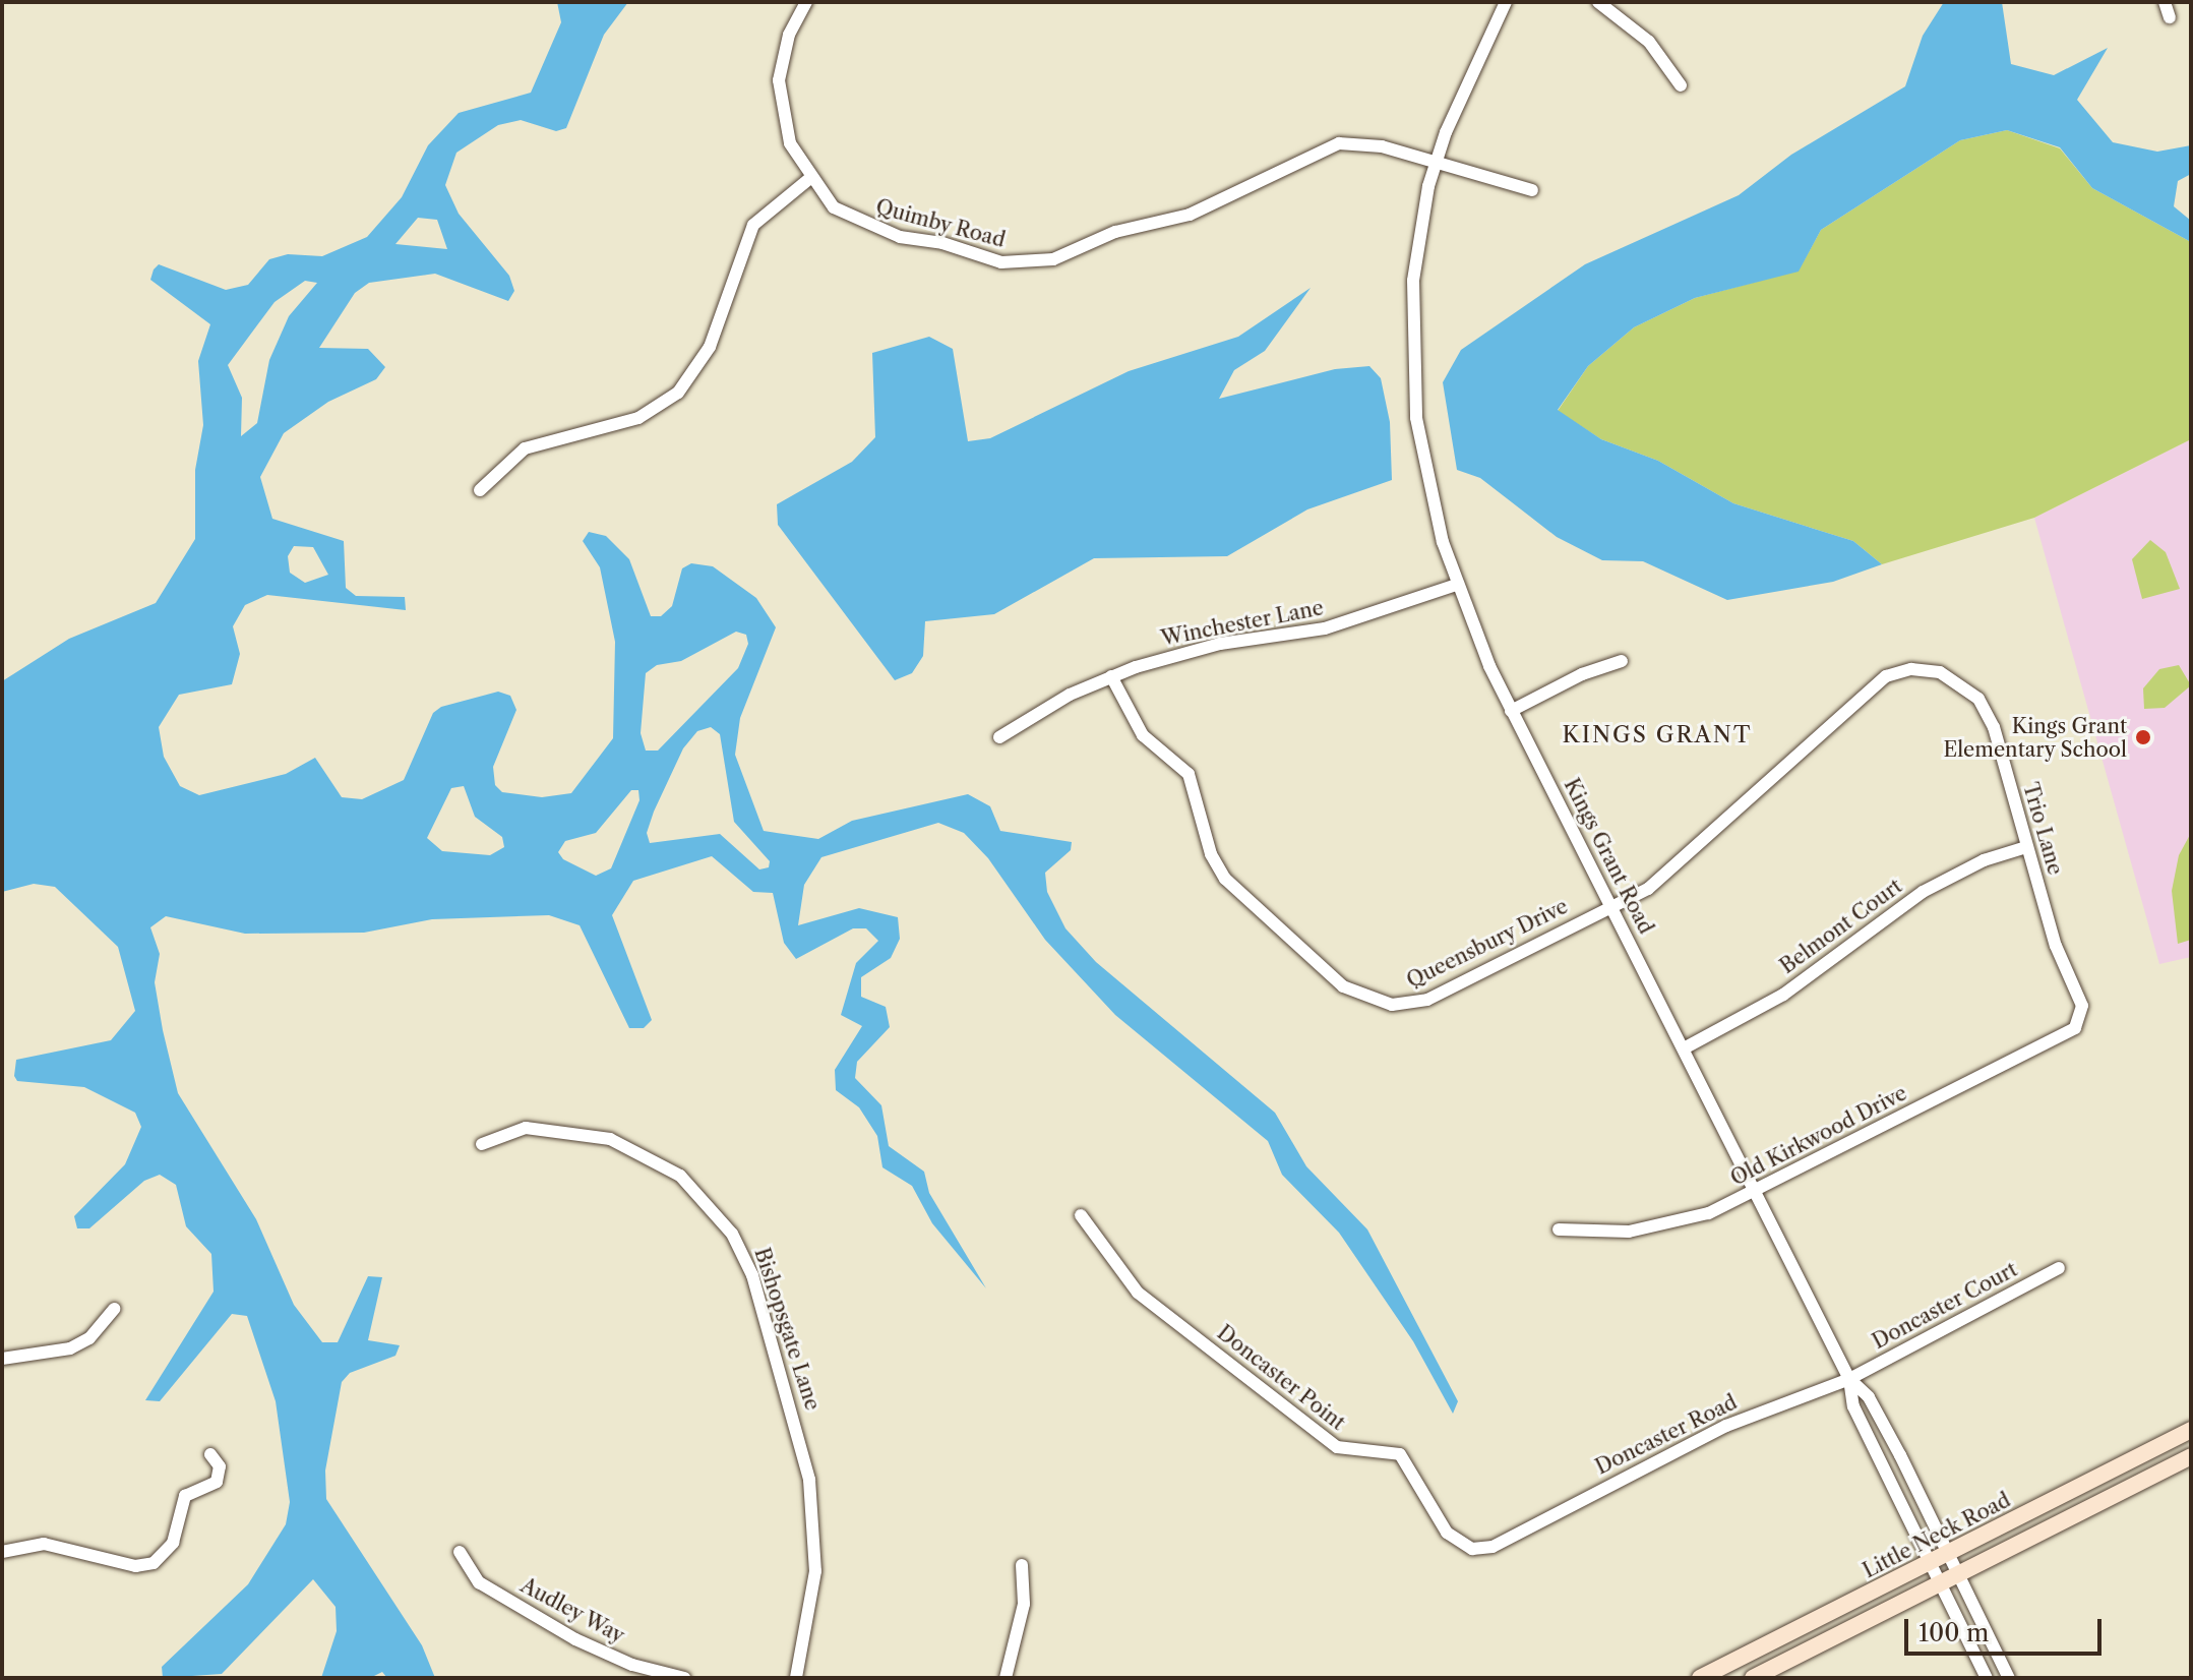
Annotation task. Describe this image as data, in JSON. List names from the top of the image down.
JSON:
{
  "streets": {
    "street": [
      "Quimby Road",
      "Winchester Lane",
      "Trio Lane",
      "Kings Grant Road",
      "Belmont Court",
      "Queensbury Drive",
      "Old Kirkwood Drive",
      "Doncaster Court",
      "Bishopsgate Lane",
      "Doncaster Point",
      "Doncaster Road",
      "Little Neck Road",
      "Audley Way"
    ]
  },
  "crossings": [
    ["Quimby Road", "Kings Grant Road"],
    ["Winchester Lane", "Kings Grant Road"],
    ["Winchester Lane", "Queensbury Drive"],
    ["Trio Lane", "Belmont Court"],
    ["Trio Lane", "Queensbury Drive"],
    ["Trio Lane", "Old Kirkwood Drive"],
    ["Kings Grant Road", "Belmont Court"],
    ["Kings Grant Road", "Queensbury Drive"],
    ["Kings Grant Road", "Old Kirkwood Drive"],
    ["Kings Grant Road", "Doncaster Court"],
    ["Kings Grant Road", "Doncaster Road"],
    ["Kings Grant Road", "Little Neck Road"],
    ["Doncaster Court", "Doncaster Road"],
    ["Doncaster Point", "Doncaster Road"]
  ],
  "districts": ["KINGS GRANT"],
  "places": ["Kings Grant Elementary School"],
  "scale_bar": "100 m"
}
